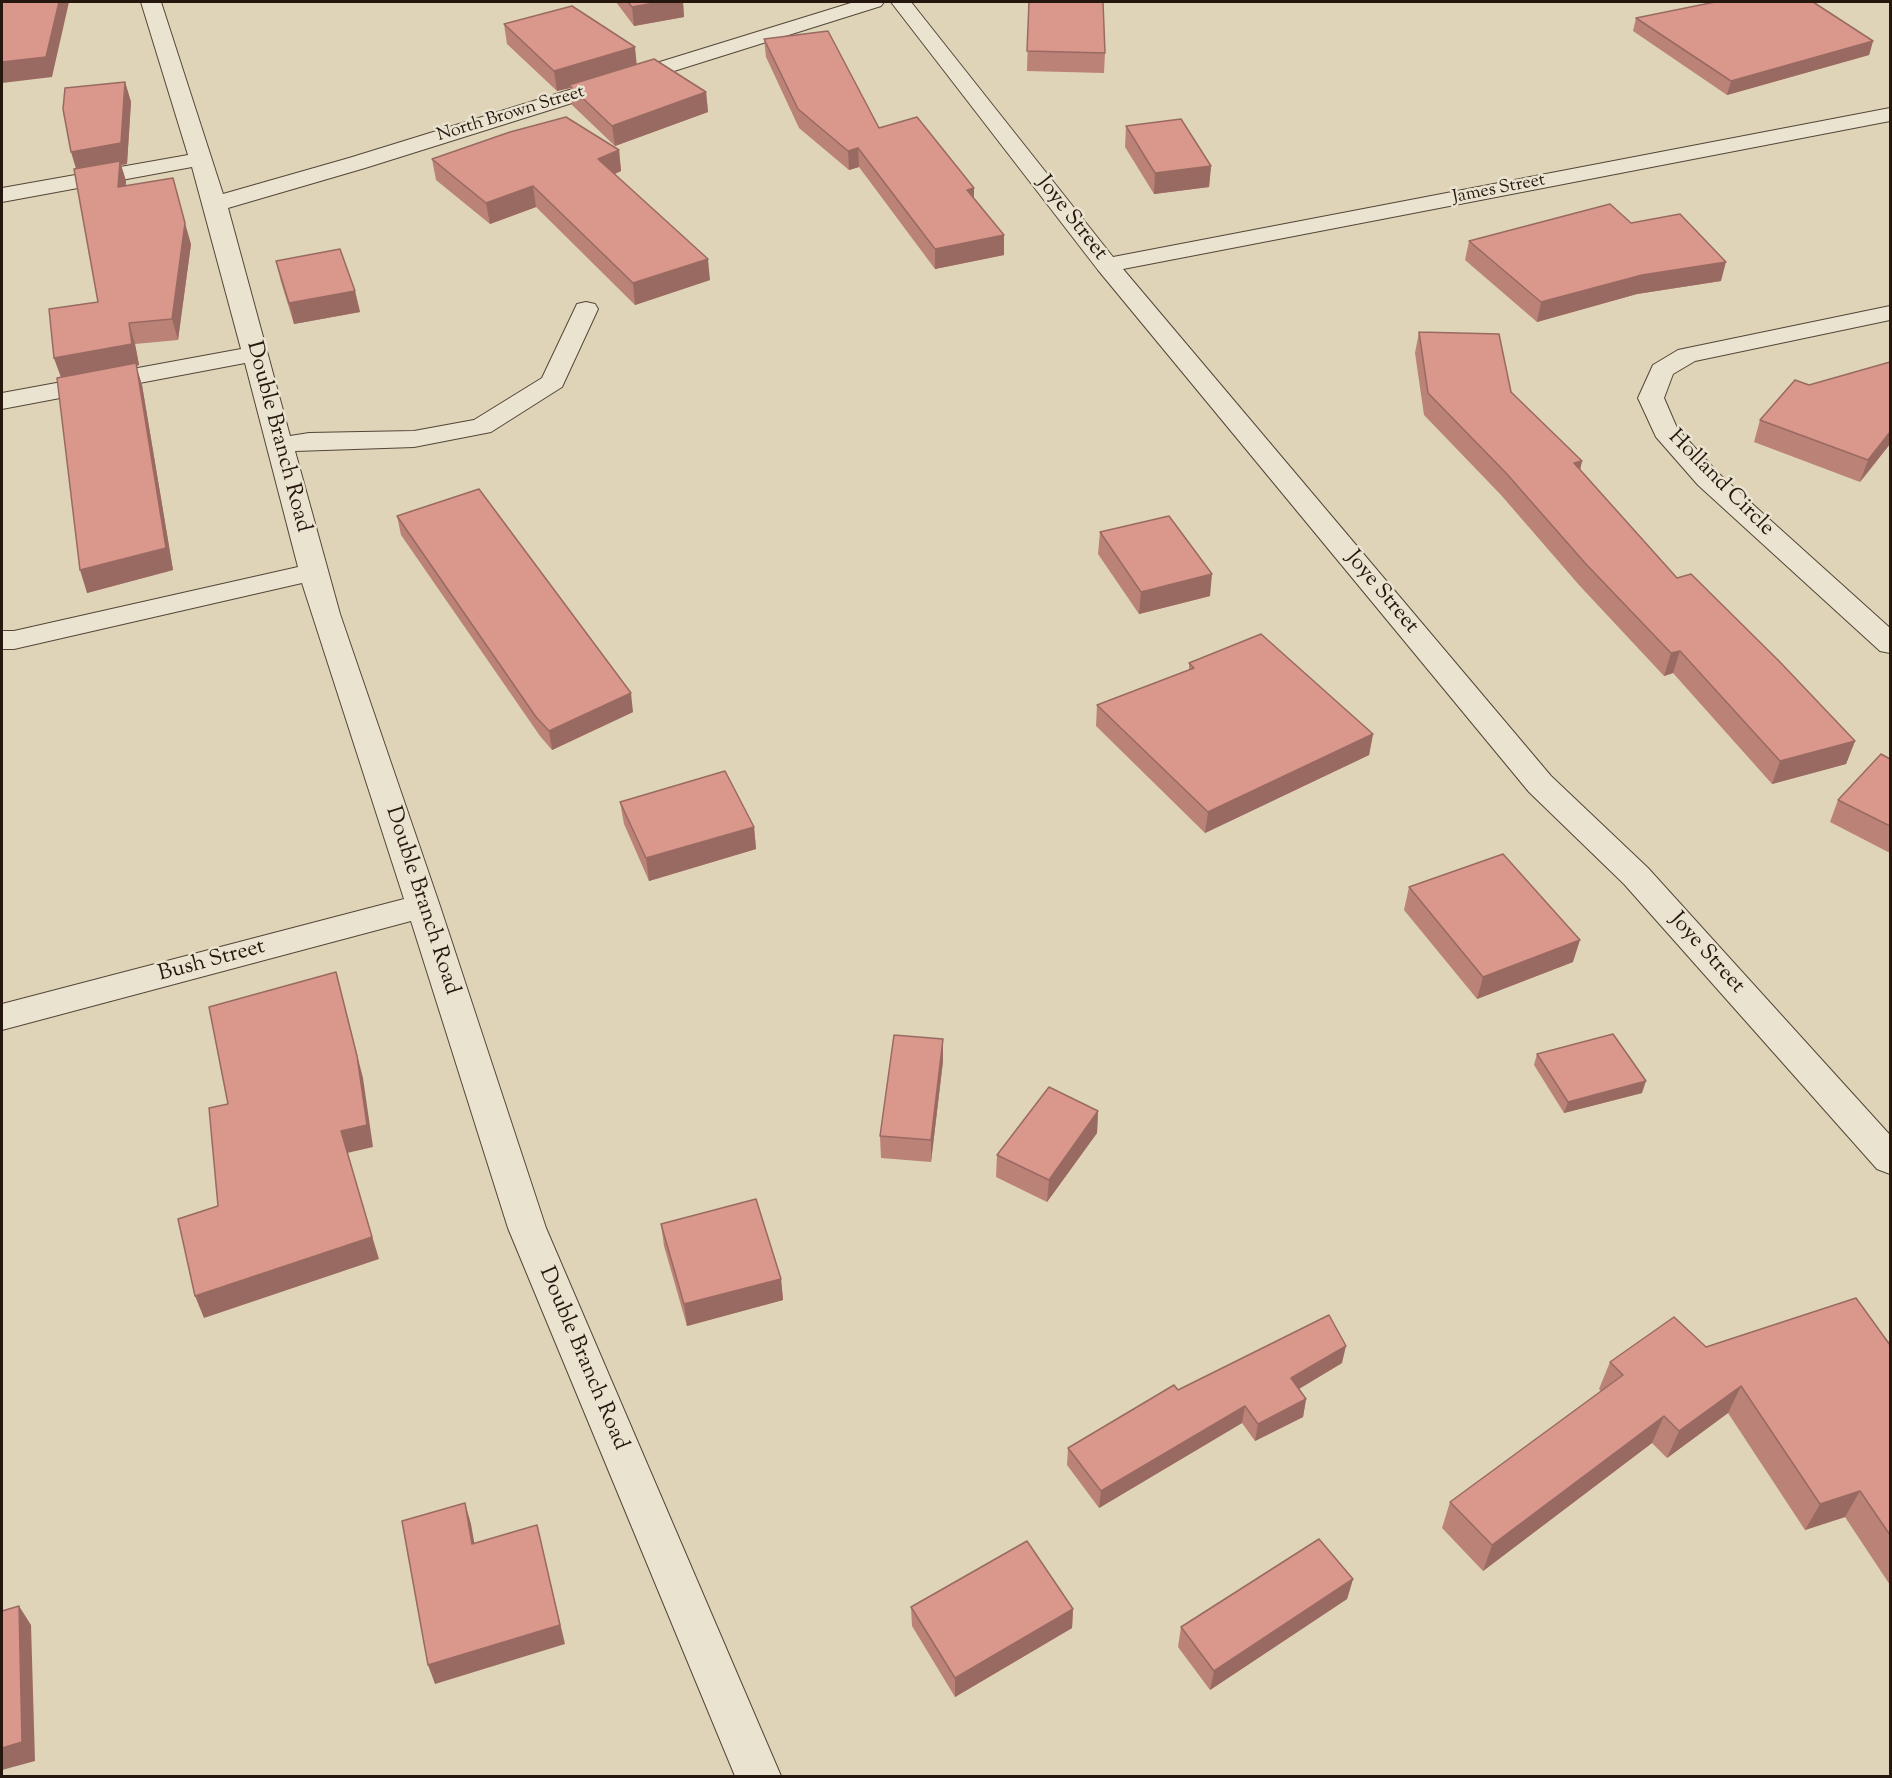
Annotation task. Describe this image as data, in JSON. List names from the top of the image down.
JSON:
{
  "streets": {
    "street": [
      "North Brown Street",
      "James Street",
      "Joye Street",
      "Double Branch Road",
      "Holland Circle",
      "Bush Street"
    ]
  },
  "crossings": [
    ["North Brown Street", "Double Branch Road"],
    ["James Street", "Joye Street"],
    ["Double Branch Road", "Bush Street"]
  ]
}
